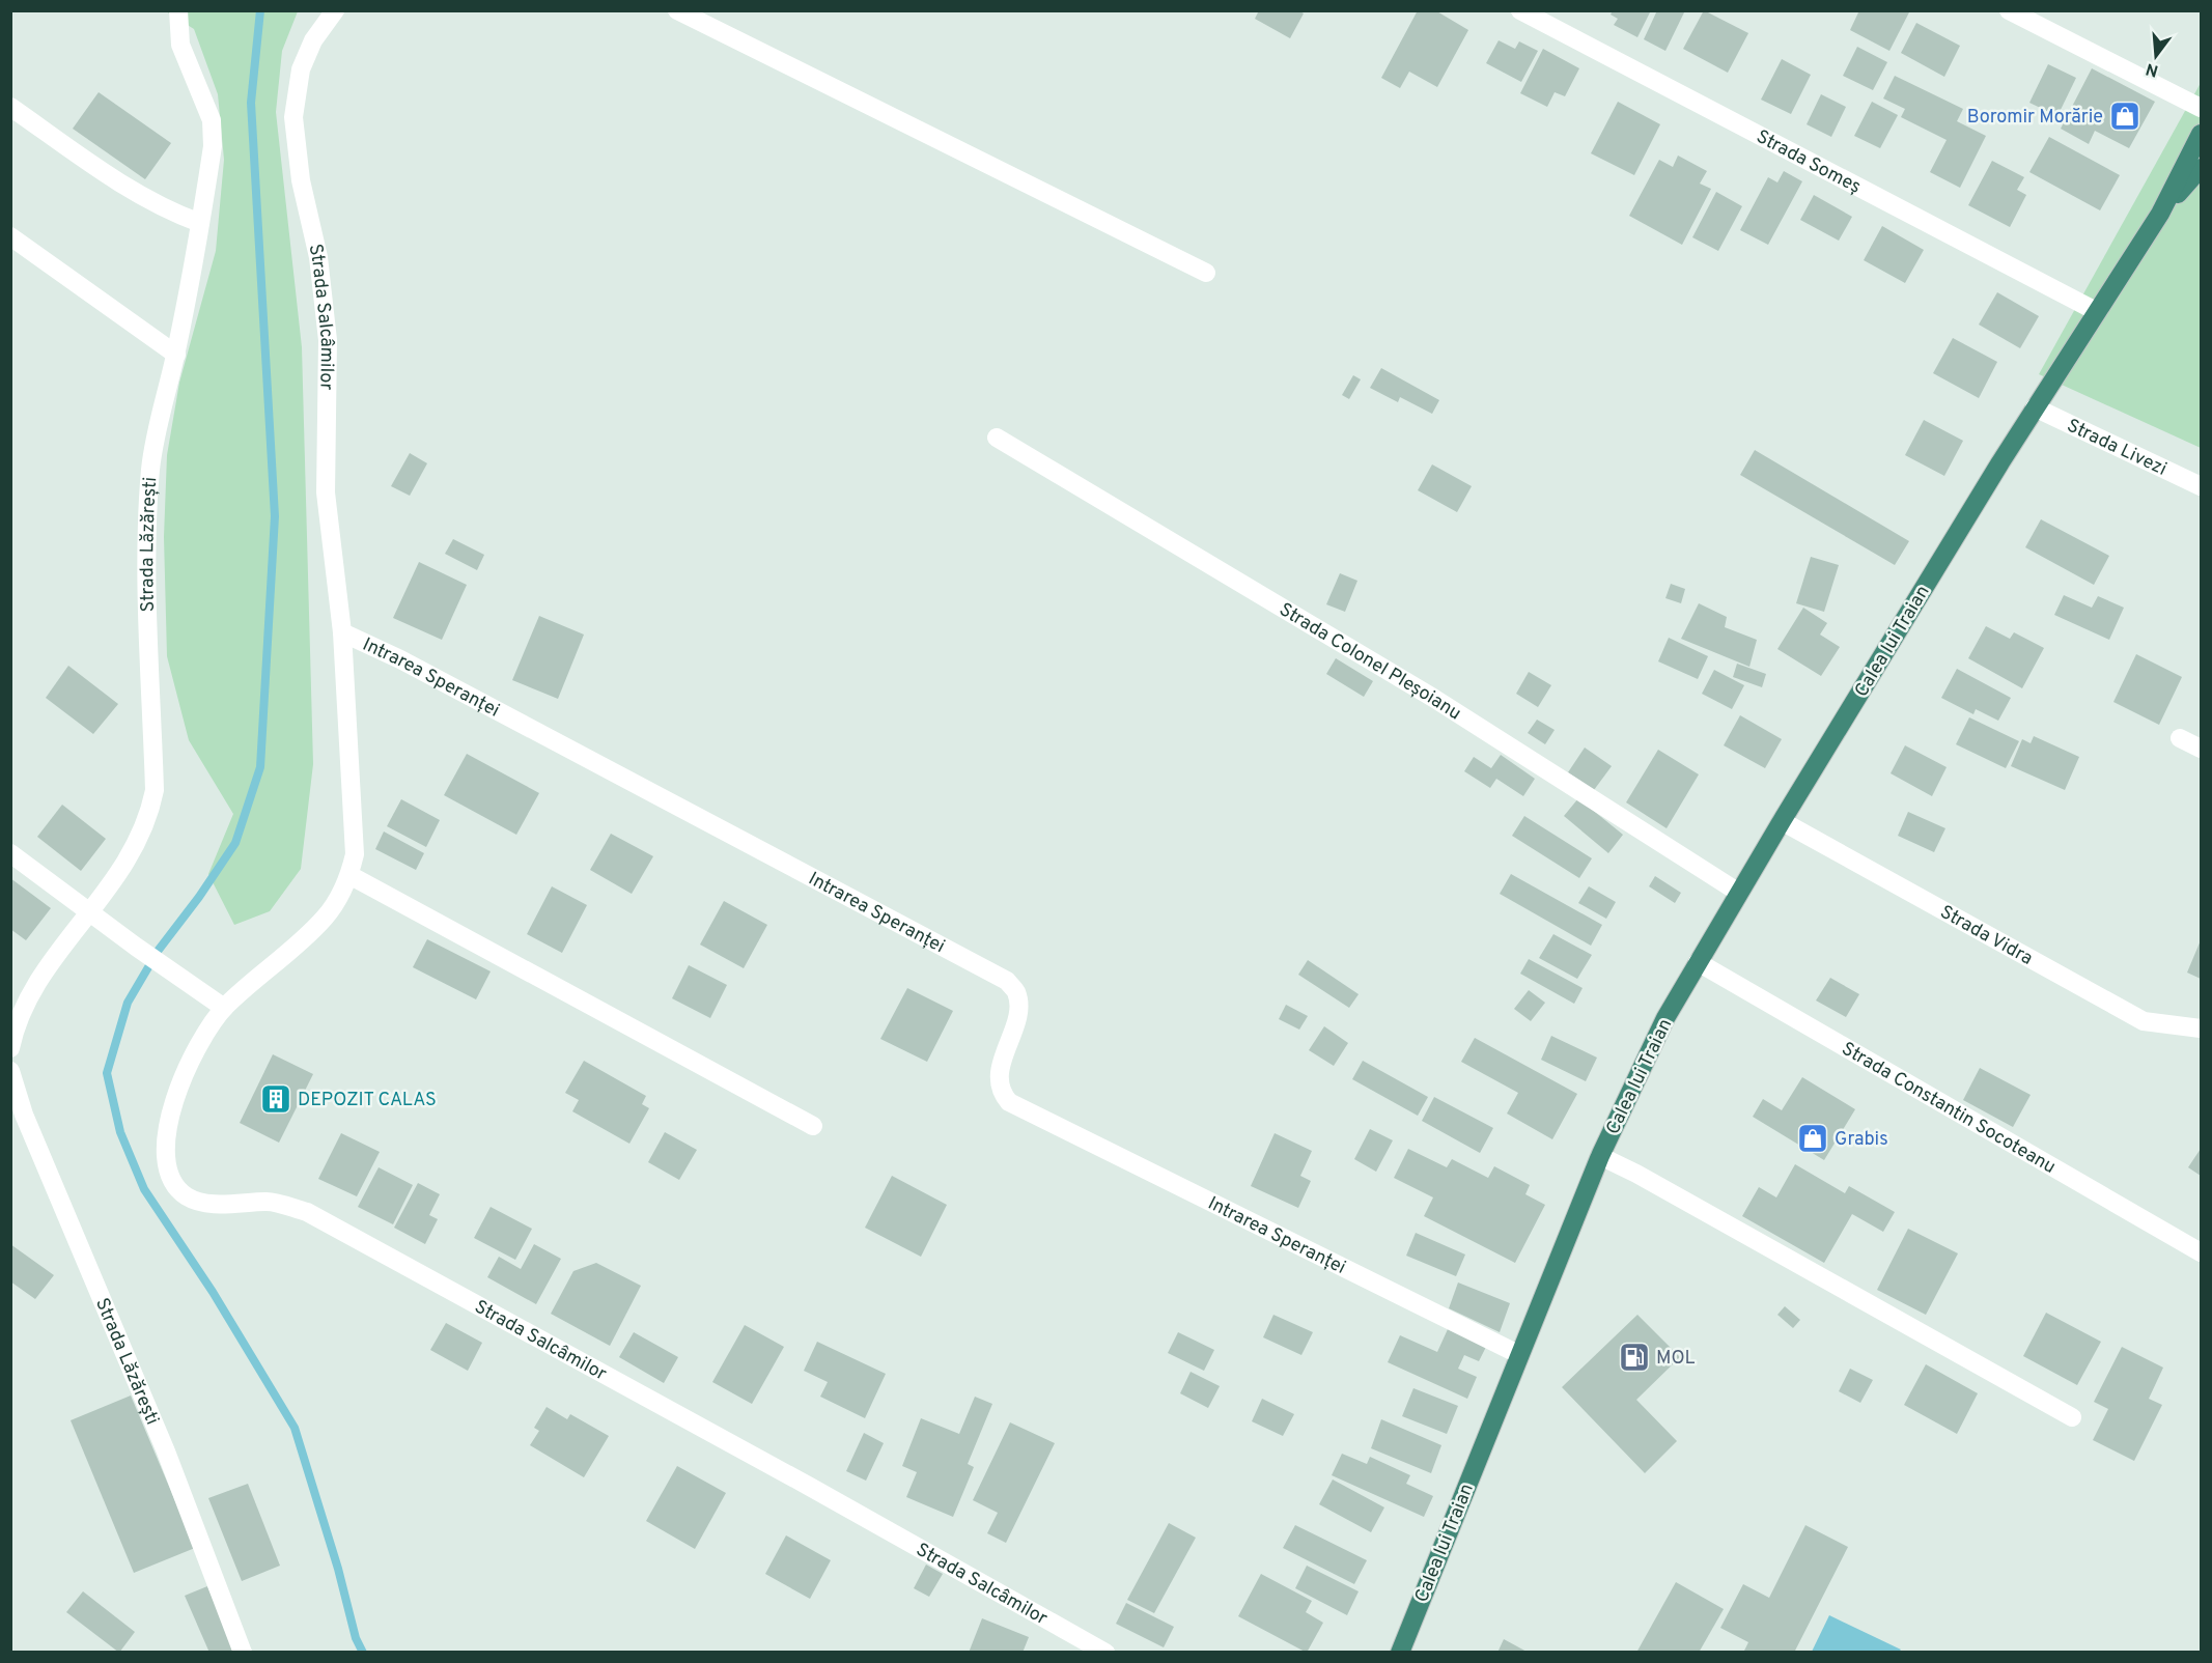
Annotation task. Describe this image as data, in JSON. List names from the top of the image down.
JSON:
{
  "streets": {
    "highway": ["Calea lui Traian"],
    "street": [
      "Strada Someș",
      "Strada Salcâmilor",
      "Strada Livezi",
      "Strada Lăzărești",
      "Strada Colonel Pleșoianu",
      "Intrarea Speranței",
      "Strada Vidra",
      "Strada Constantin Socoteanu"
    ]
  },
  "crossings": [
    ["Strada Someș", "Calea lui Traian"],
    ["Strada Salcâmilor", "Intrarea Speranței"],
    ["Strada Livezi", "Calea lui Traian"],
    ["Calea lui Traian", "Strada Colonel Pleșoianu"],
    ["Calea lui Traian", "Intrarea Speranței"],
    ["Calea lui Traian", "Strada Vidra"],
    ["Calea lui Traian", "Strada Constantin Socoteanu"]
  ],
  "places": {
    "shop": ["Boromir Morărie", "Grabis"],
    "building": ["DEPOZIT CALAS"],
    "fuel station": ["MOL"]
  },
  "north": "bottom"
}
